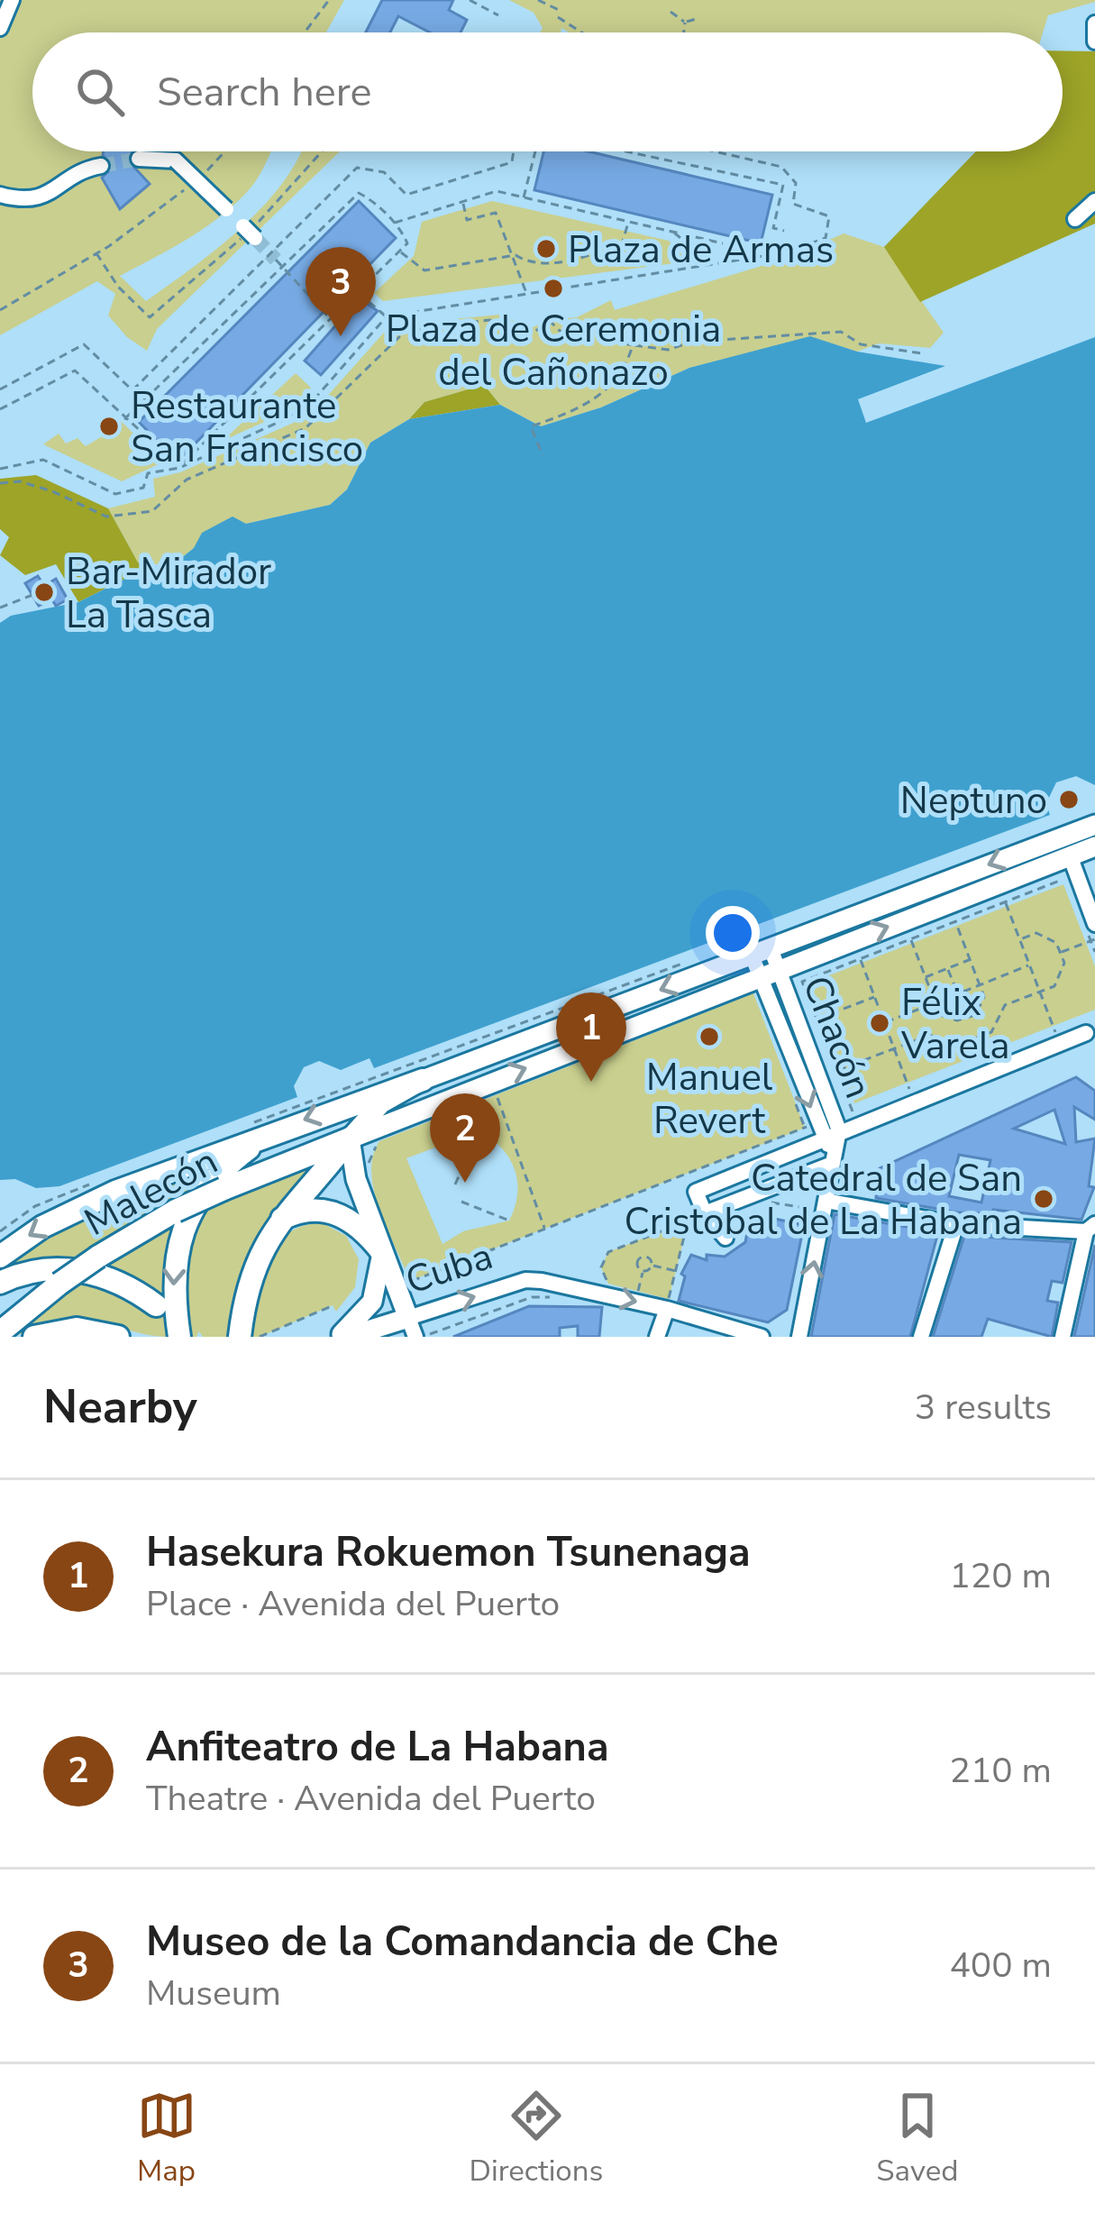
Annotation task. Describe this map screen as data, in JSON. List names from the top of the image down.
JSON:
{
  "streets": {
    "highway": ["Malecón"],
    "main road": ["Cuba"],
    "street": ["Chacón"]
  },
  "one_way": ["Cuba"],
  "places": [
    "Plaza de Armas",
    "Plaza de Ceremonia del Cañonazo",
    "Restaurante San Francisco",
    "Bar-Mirador La Tasca",
    "Neptuno",
    "Félix Varela",
    "Manuel Revert",
    "Catedral de San Cristobal de La Habana"
  ],
  "page": {
    "search": "Search here",
    "pins": ["3", "1", "2"],
    "heading": ["Nearby", "3 results"],
    "list": [
      {
        "mark": "1",
        "name": "Hasekura Rokuemon Tsunenaga",
        "note": "Place · Avenida del Puerto",
        "value": "120 m"
      },
      {
        "mark": "2",
        "name": "Anfiteatro de La Habana",
        "note": "Theatre · Avenida del Puerto",
        "value": "210 m"
      },
      {
        "mark": "3",
        "name": "Museo de la Comandancia de Che",
        "note": "Museum",
        "value": "400 m"
      }
    ],
    "nav": ["Map", "Directions", "Saved"]
  }
}
